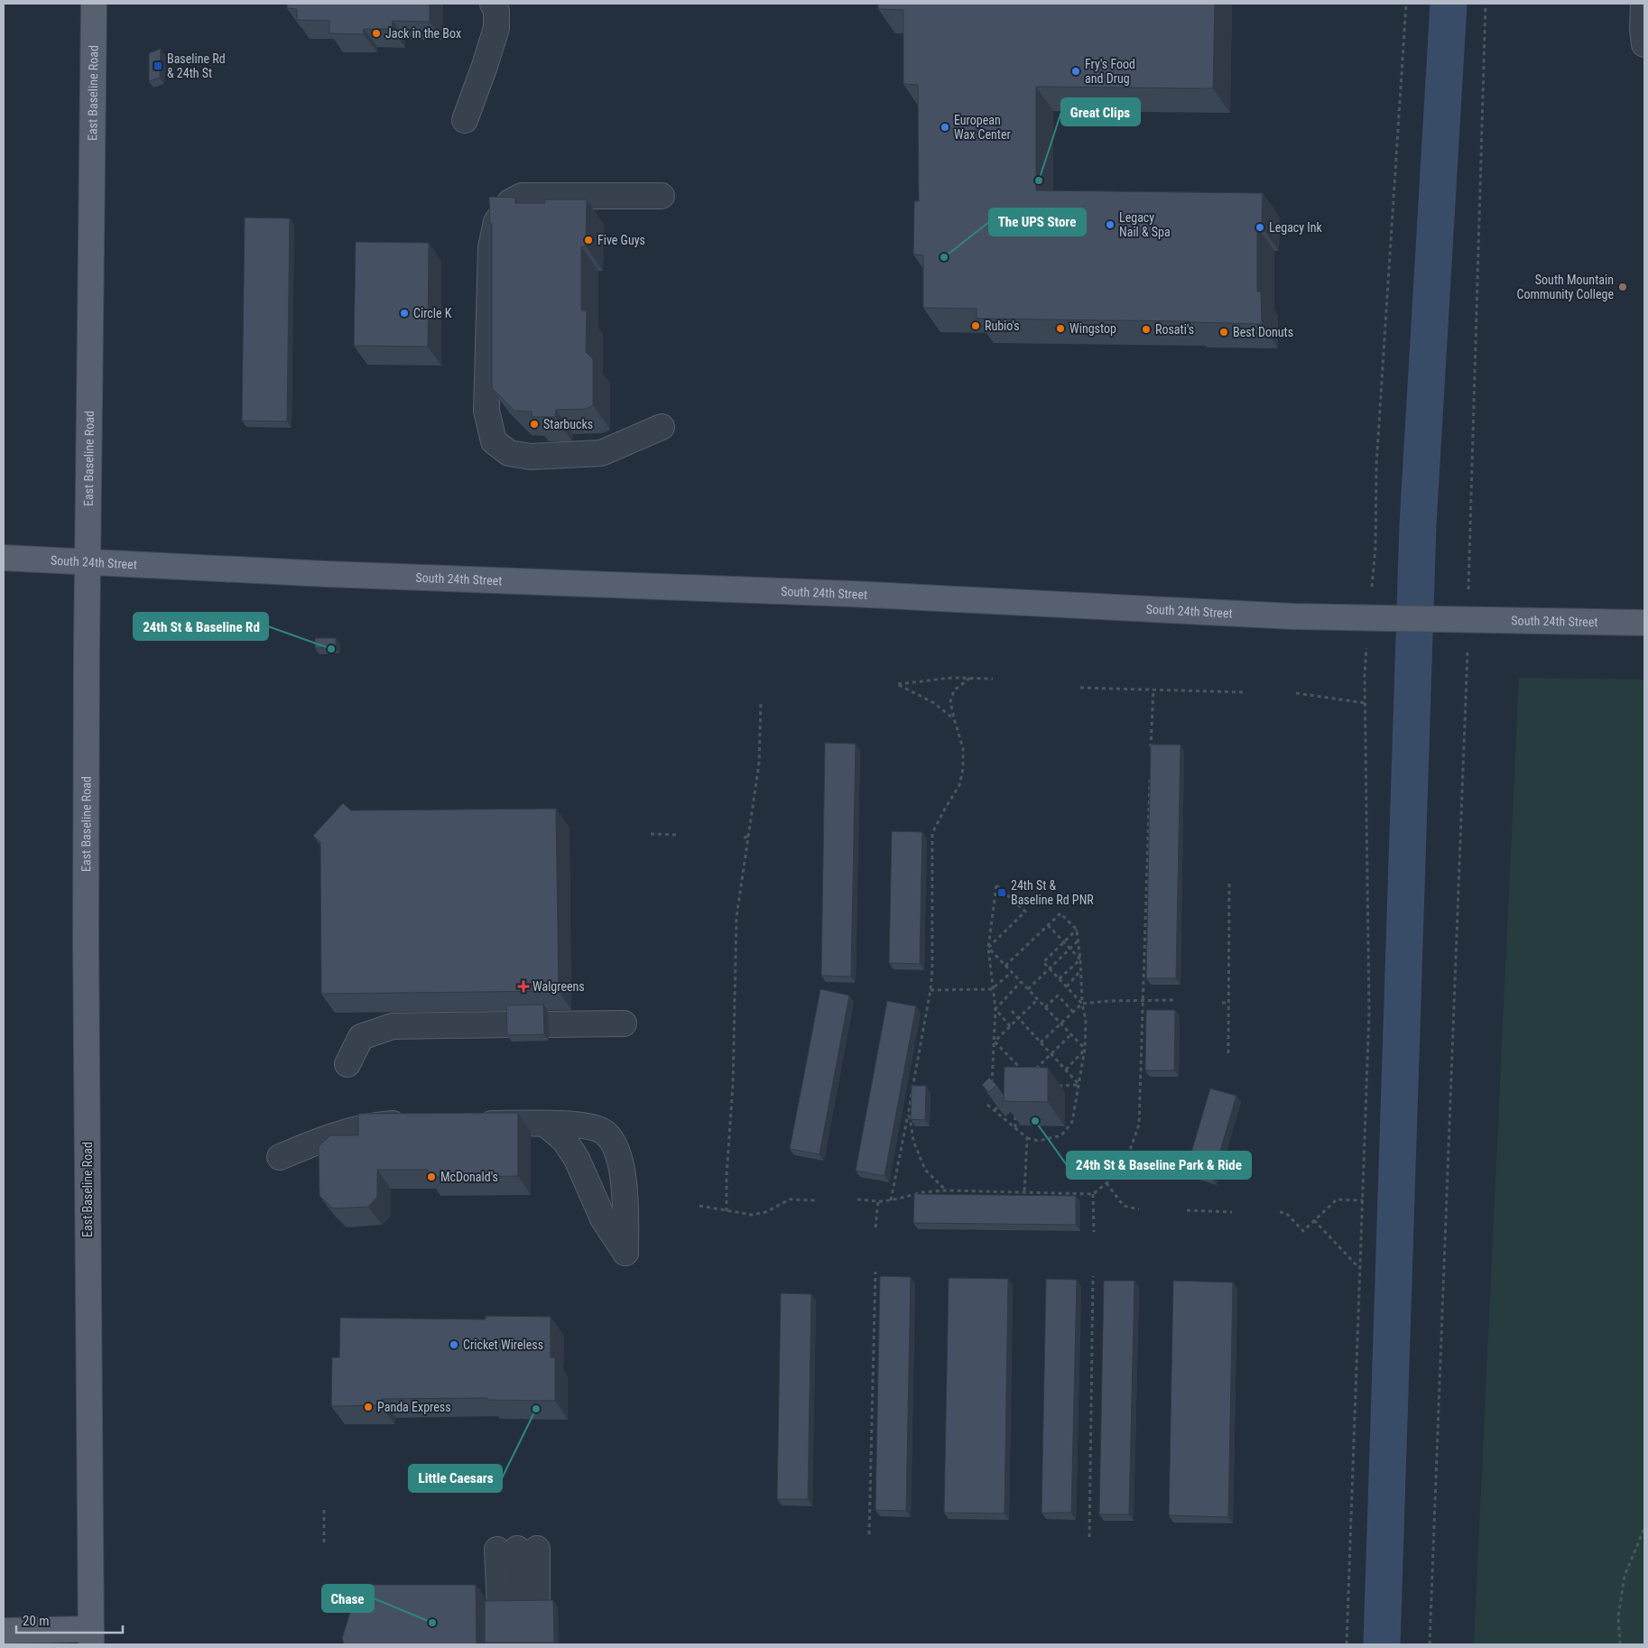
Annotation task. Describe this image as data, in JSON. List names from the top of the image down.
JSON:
{
  "streets": {
    "main road": ["East Baseline Road", "South 24th Street"]
  },
  "crossings": [
    ["East Baseline Road", "South 24th Street"]
  ],
  "places": {
    "other": [
      "Jack in the Box",
      "Fry's Food and Drug",
      "European Wax Center",
      "Great Clips",
      "Legacy Nail & Spa",
      "Legacy Ink",
      "Five Guys",
      "The UPS Store",
      "South Mountain Community College",
      "Circle K",
      "Rubio's",
      "Wingstop",
      "Rosati's",
      "Best Donuts",
      "Starbucks",
      "24th St & Baseline Rd",
      "24th St & Baseline Park & Ride",
      "McDonald's",
      "Cricket Wireless",
      "Panda Express",
      "Little Caesars",
      "Chase"
    ],
    "transit": ["Baseline Rd & 24th St", "24th St & Baseline Rd PNR"],
    "health": ["Walgreens"]
  },
  "scale_bar": "20 m"
}
